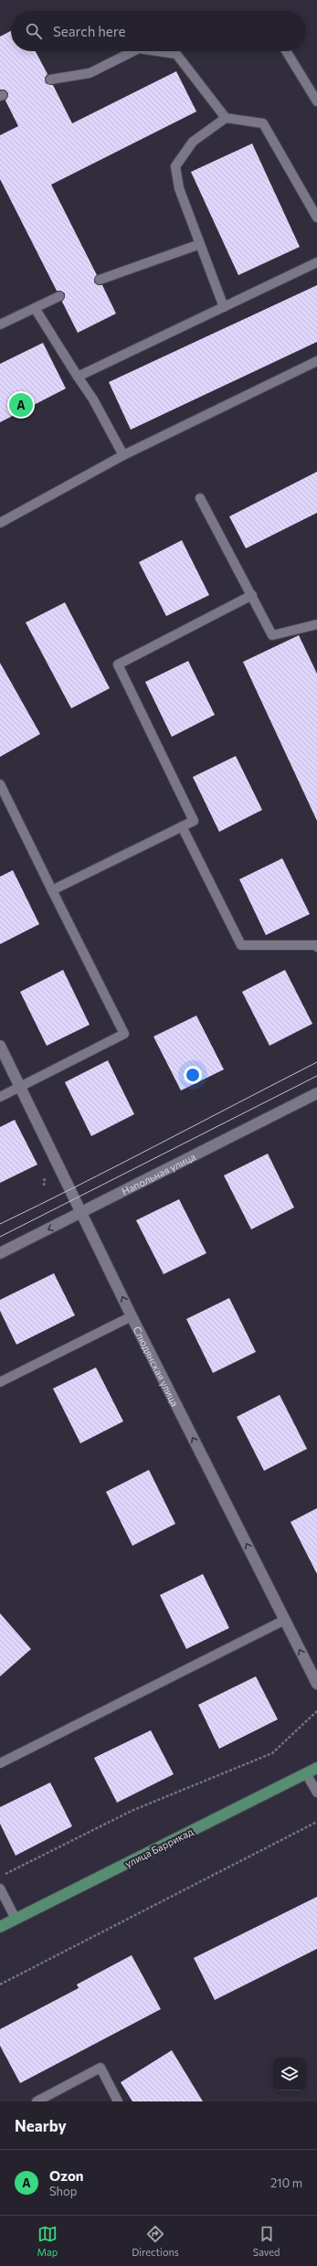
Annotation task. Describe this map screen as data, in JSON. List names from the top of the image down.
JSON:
{
  "streets": {
    "main road": ["улица Баррикад"],
    "street": ["Напольная улица", "Слюдянская улица"]
  },
  "crossings": [
    ["Напольная улица", "Слюдянская улица"]
  ],
  "one_way": ["Слюдянская улица"],
  "page": {
    "search": "Search here",
    "pins": "A",
    "heading": "Nearby",
    "list": [
      {
        "mark": "A",
        "name": "Ozon",
        "note": "Shop",
        "value": "210 m"
      }
    ],
    "nav": ["Map", "Directions", "Saved"]
  }
}
